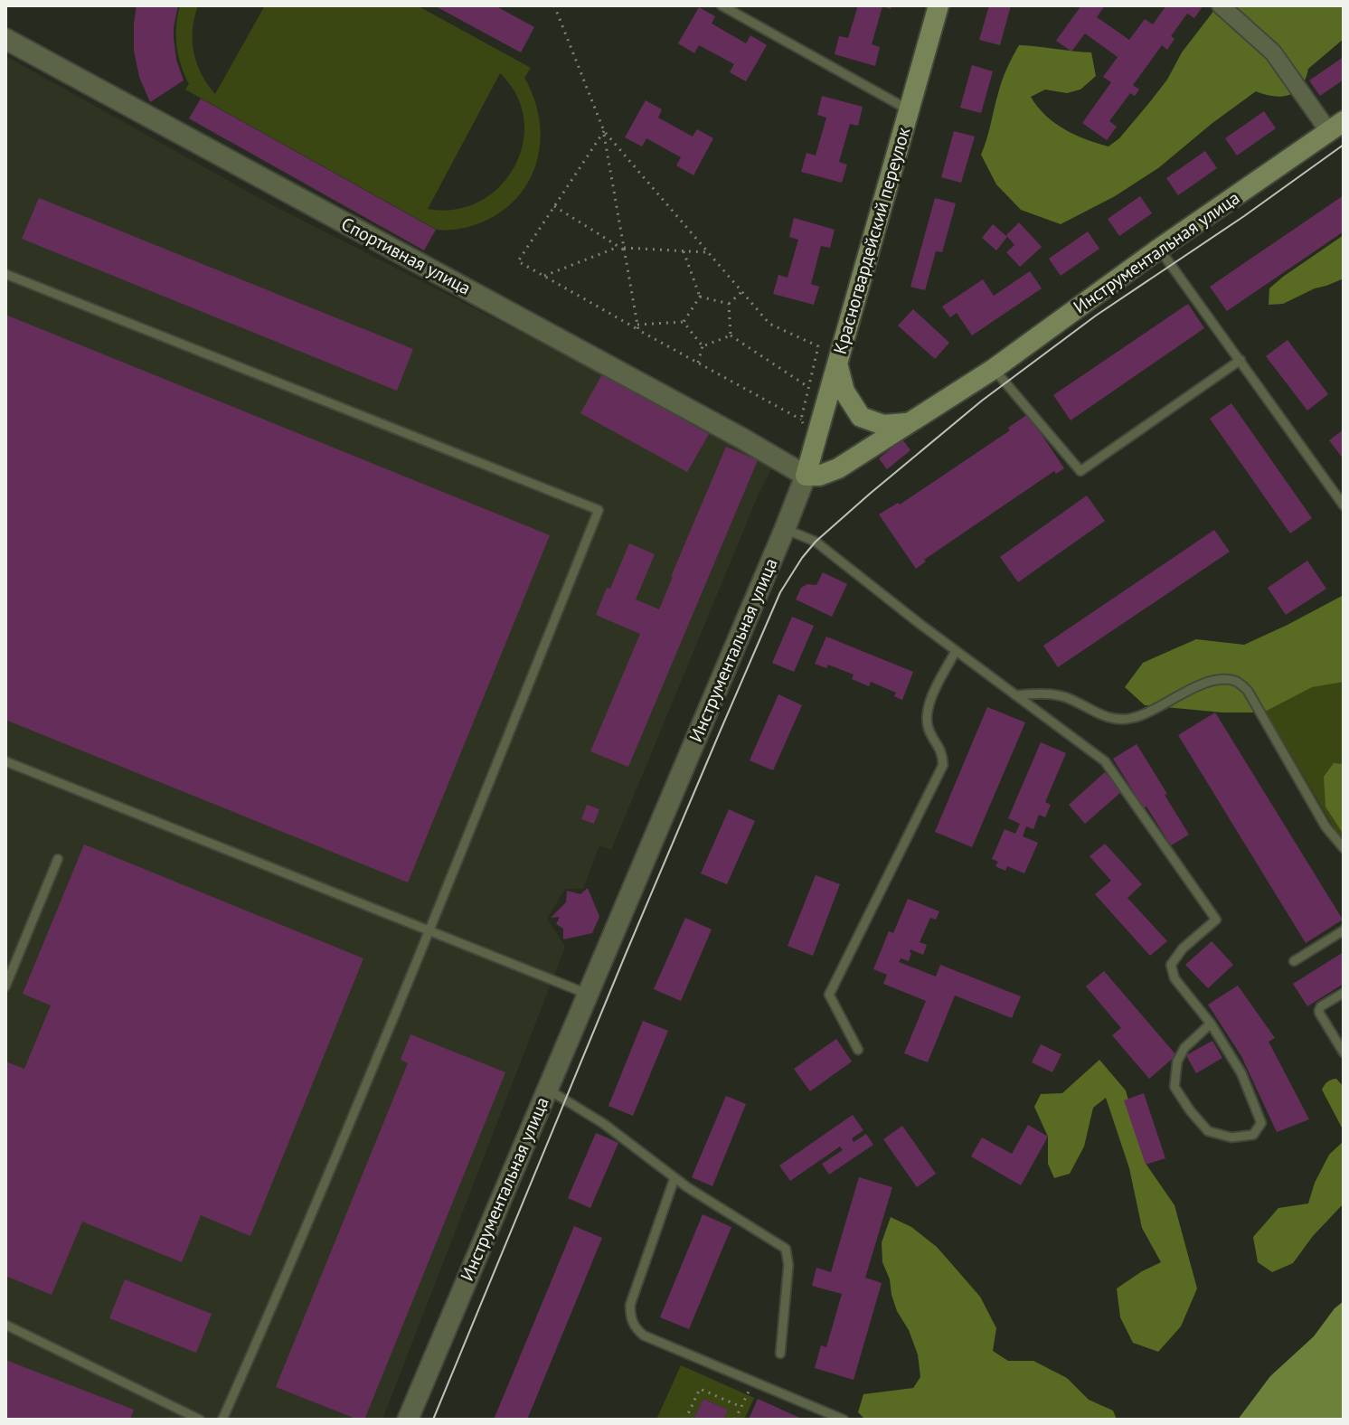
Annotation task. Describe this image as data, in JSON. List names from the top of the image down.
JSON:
{
  "streets": {
    "main road": ["Красногвардейский переулок", "Инструментальная улица"],
    "street": ["Спортивная улица"]
  },
  "crossings": [
    ["Красногвардейский переулок", "Инструментальная улица"],
    ["Красногвардейский переулок", "Спортивная улица"],
    ["Инструментальная улица", "Спортивная улица"]
  ]
}
